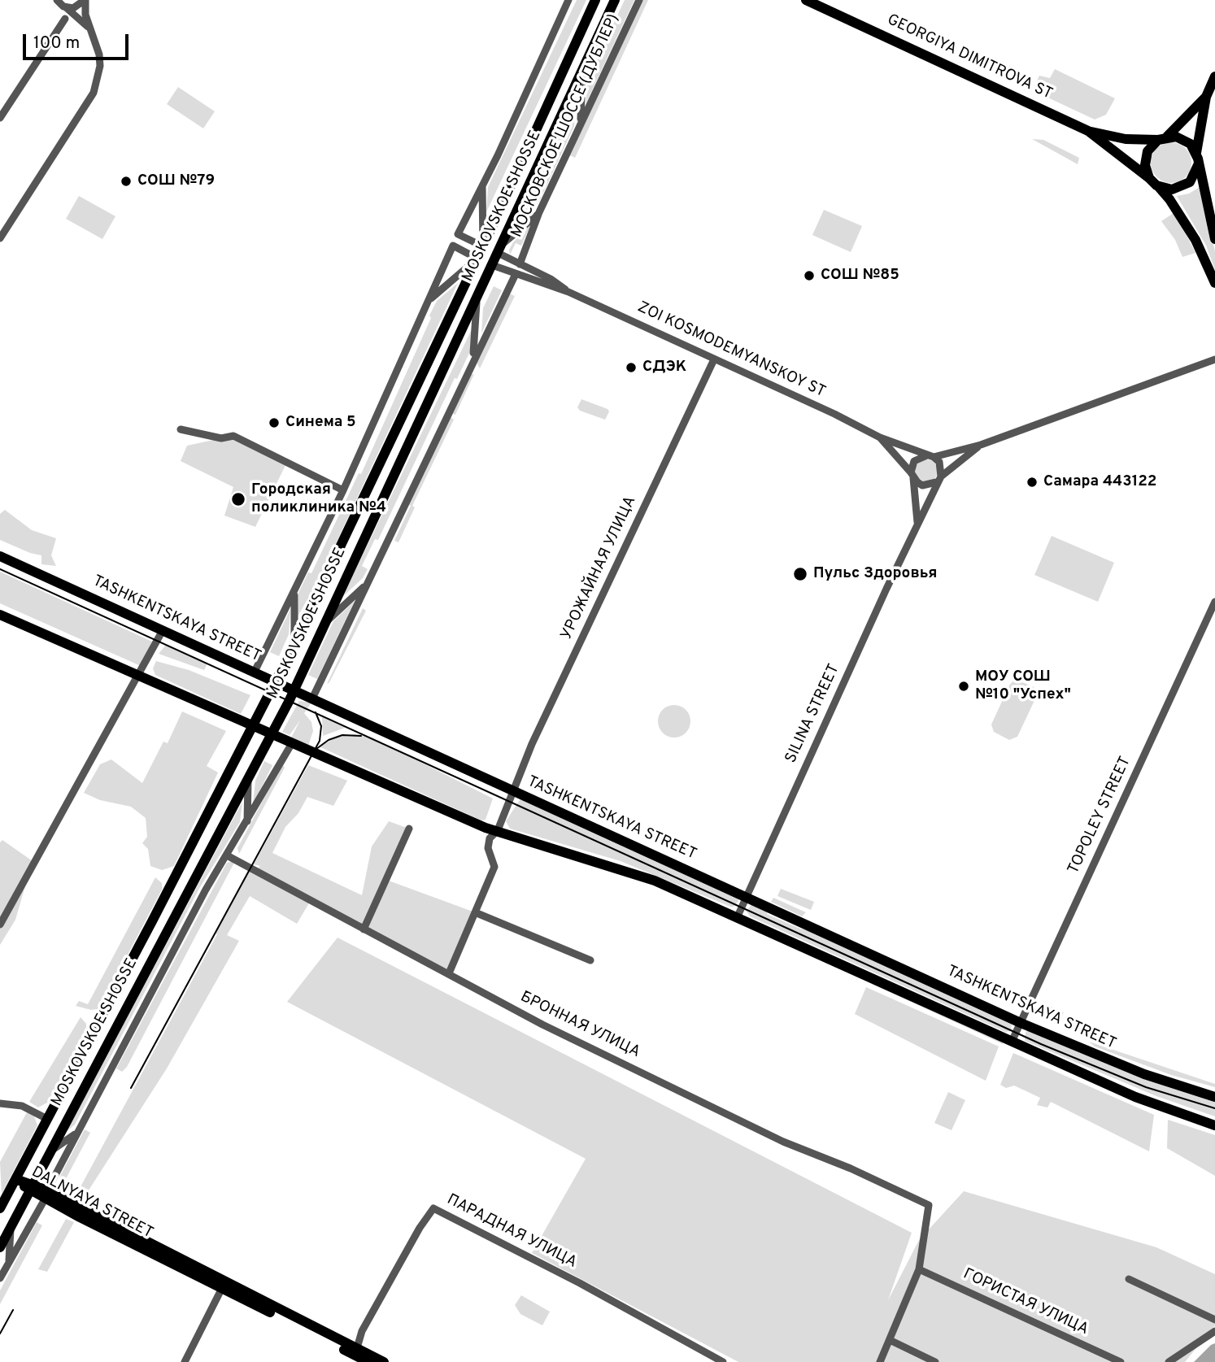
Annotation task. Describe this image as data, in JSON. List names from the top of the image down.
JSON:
{
  "streets": {
    "main road": [
      "GEORGIYA DIMITROVA ST",
      "MOSKOVSKOE SHOSSE",
      "TASHKENTSKAYA STREET",
      "DALNYAYA STREET"
    ],
    "street": [
      "МОСКОВСКОЕ ШОССЕ (ДУБЛЕР)",
      "ZOI KOSMODEMYANSKOY ST",
      "УРОЖАЙНАЯ УЛИЦА",
      "SILINA STREET",
      "TOPOLEY STREET",
      "БРОННАЯ УЛИЦА",
      "ПАРАДНАЯ УЛИЦА",
      "ГОРИСТАЯ УЛИЦА"
    ]
  },
  "crossings": [
    ["MOSKOVSKOE SHOSSE", "TASHKENTSKAYA STREET"],
    ["MOSKOVSKOE SHOSSE", "DALNYAYA STREET"],
    ["ZOI KOSMODEMYANSKOY ST", "УРОЖАЙНАЯ УЛИЦА"],
    ["ZOI KOSMODEMYANSKOY ST", "SILINA STREET"],
    ["УРОЖАЙНАЯ УЛИЦА", "TASHKENTSKAYA STREET"],
    ["TASHKENTSKAYA STREET", "SILINA STREET"],
    ["TASHKENTSKAYA STREET", "TOPOLEY STREET"],
    ["БРОННАЯ УЛИЦА", "ГОРИСТАЯ УЛИЦА"],
    ["DALNYAYA STREET", "ПАРАДНАЯ УЛИЦА"]
  ],
  "places": [
    "СОШ №79",
    "СОШ №85",
    "СДЭК",
    "Синема 5",
    "Самара 443122",
    "Городская поликлиника №4",
    "Пульс Здоровья",
    "МОУ СОШ №10 \"Успех\""
  ],
  "scale_bar": "100 m"
}
